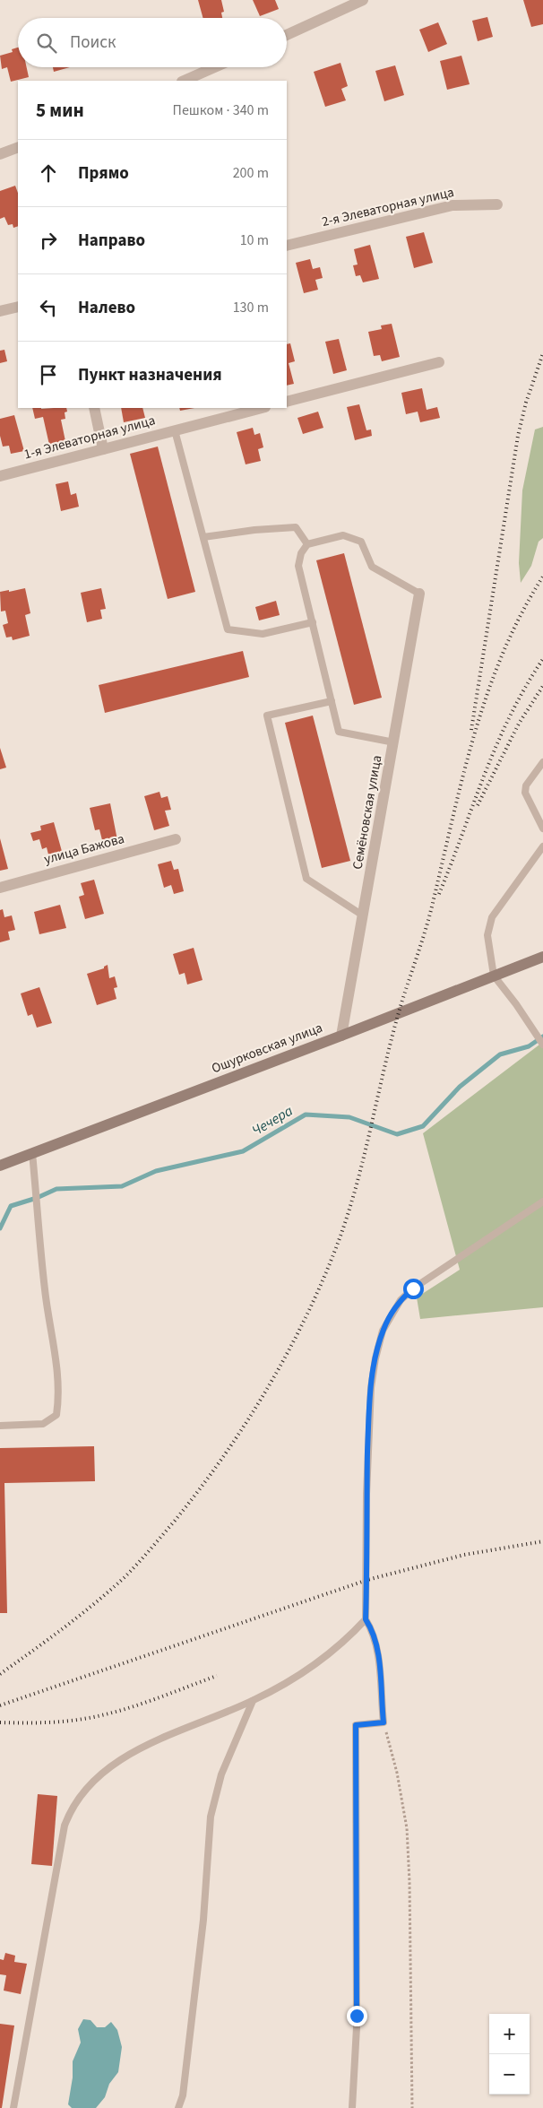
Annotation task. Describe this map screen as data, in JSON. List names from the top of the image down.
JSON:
{
  "streets": {
    "street": [
      "2-я Элеваторная улица",
      "1-я Элеваторная улица",
      "Семёновская улица",
      "улица Бажова",
      "Ошурковская улица"
    ]
  },
  "crossings": [
    ["Семёновская улица", "Ошурковская улица"]
  ],
  "water": ["Чечера"],
  "page": {
    "search": "Поиск",
    "heading": ["5 мин", "Пешком · 340 m"],
    "list": [
      ["Прямо", "200 m"],
      ["Направо", "10 m"],
      ["Налево", "130 m"],
      "Пункт назначения"
    ],
    "map_buttons": ["+", "−"]
  }
}
